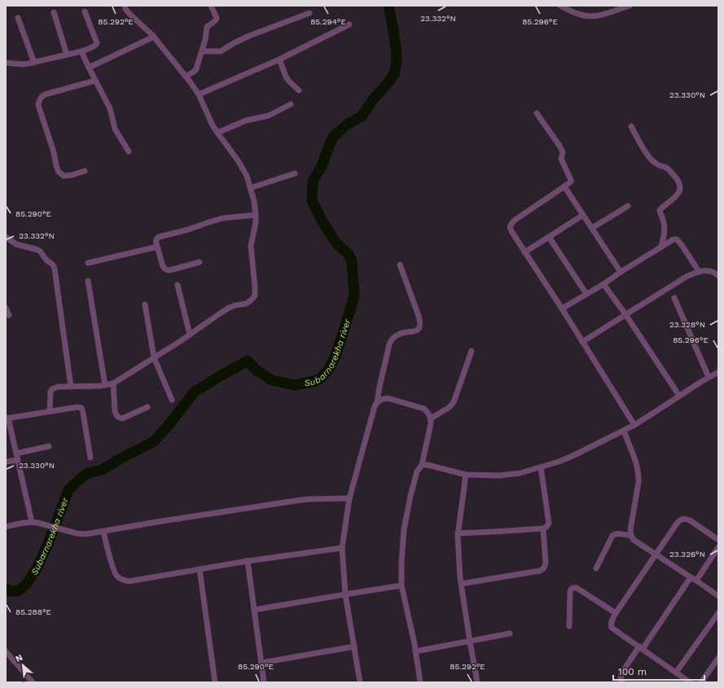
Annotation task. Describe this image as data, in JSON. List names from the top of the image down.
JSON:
{
  "water": ["Subarnarekha river"],
  "scale_bar": "100 m",
  "north": "top left",
  "coordinates": [
    "23.332°N",
    "85.292°E",
    "85.294°E",
    "85.296°E",
    "23.330°N",
    "85.290°E",
    "23.328°N",
    "23.326°N",
    "85.288°E"
  ]
}
